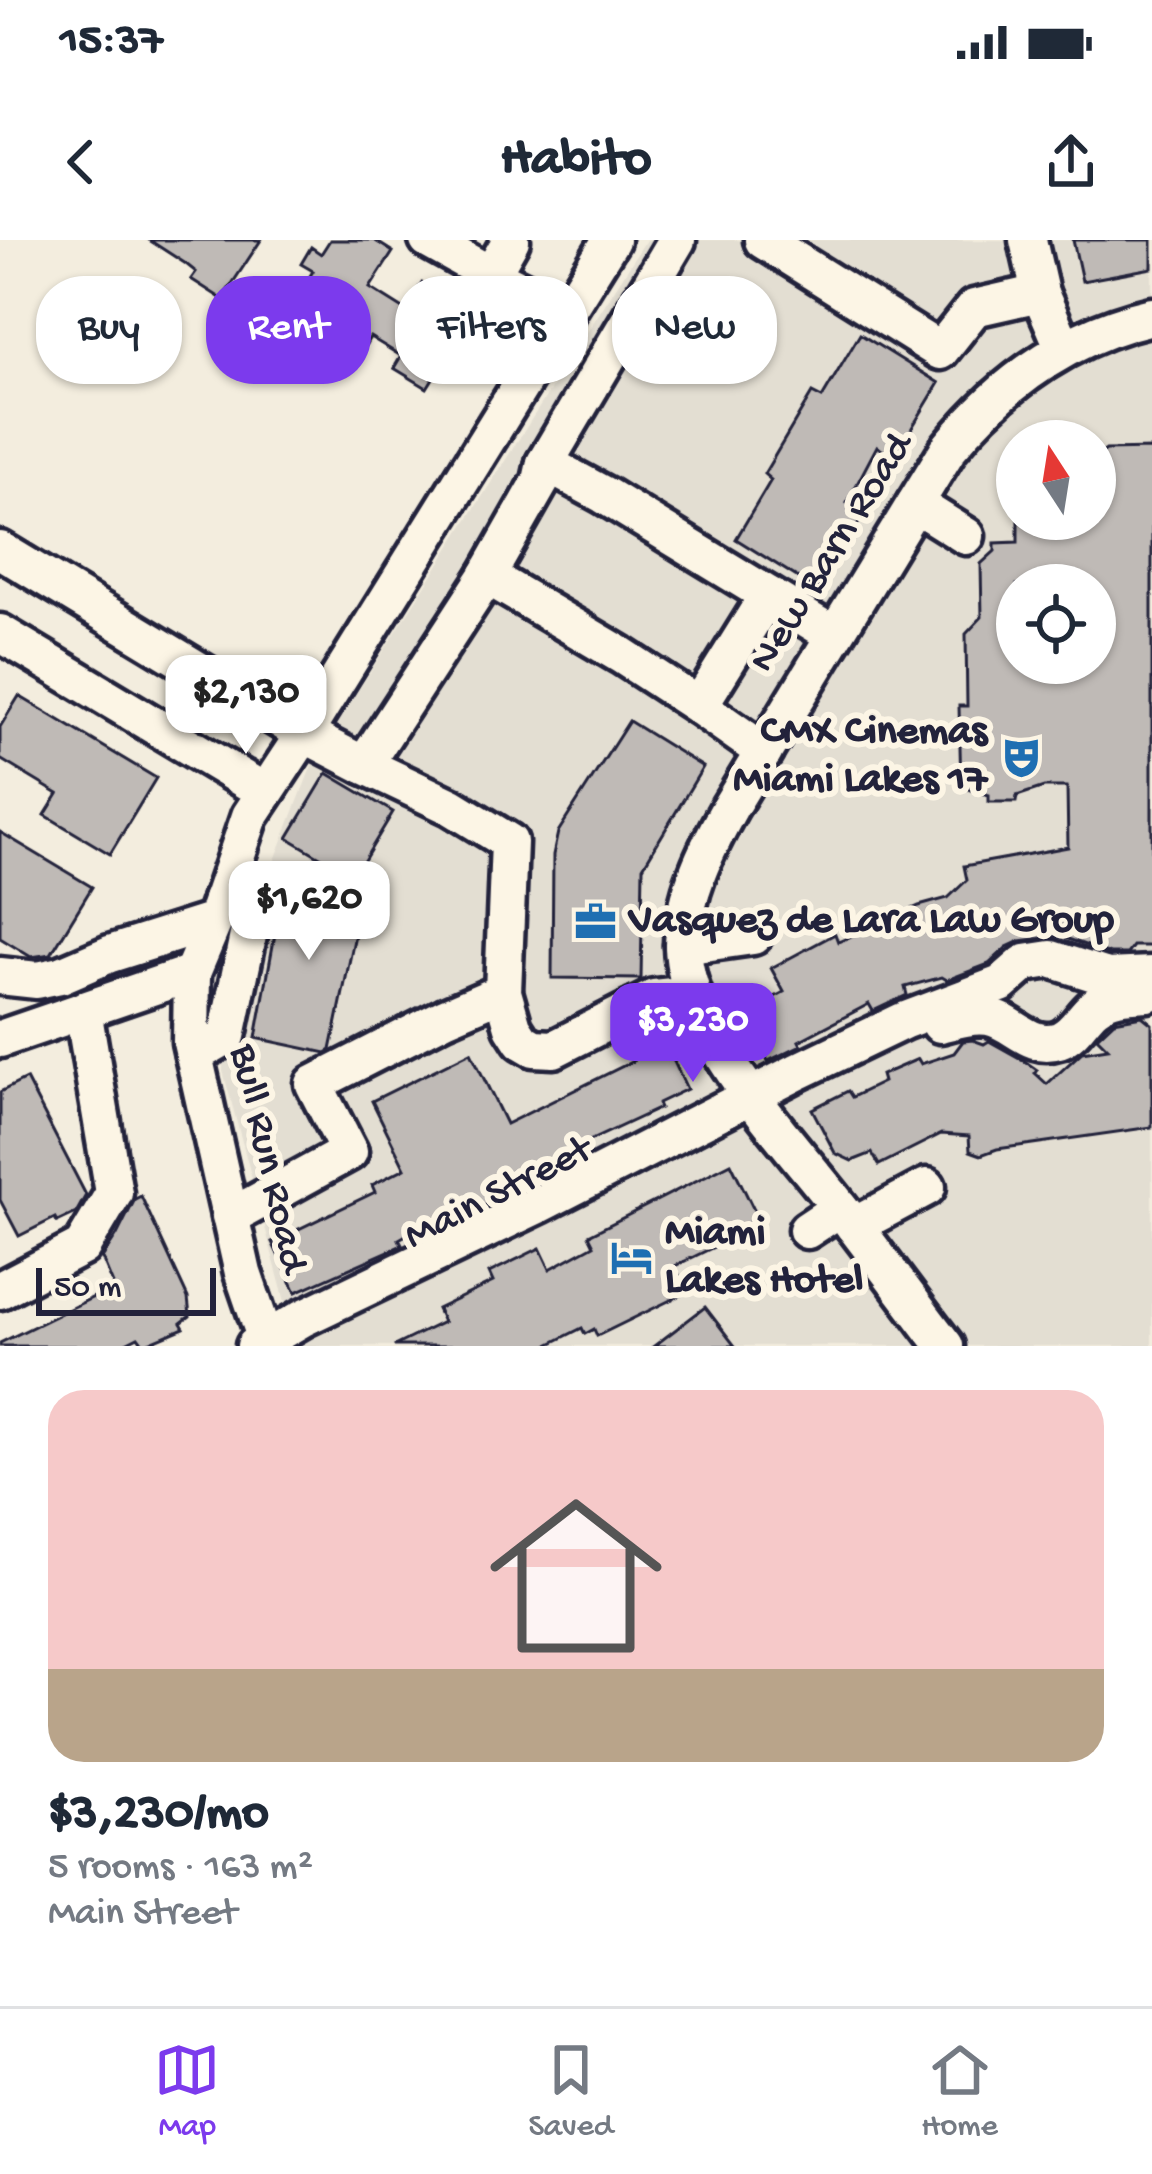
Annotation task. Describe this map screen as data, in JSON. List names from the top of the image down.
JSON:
{
  "streets": {
    "street": ["New Barn Road", "Bull Run Road", "Main Street"]
  },
  "crossings": [
    ["New Barn Road", "Main Street"],
    ["Bull Run Road", "Main Street"]
  ],
  "places": {
    "theatre": ["CMX Cinemas Miami Lakes 17"],
    "office": ["Vasquez de Lara Law Group"],
    "hotel": ["Miami Lakes Hotel"]
  },
  "scale_bar": "50 m",
  "north": "top",
  "page": {
    "status": "15:37",
    "header": "Habito",
    "chip": [
      "Buy",
      "Rent",
      "Filters",
      "New"
    ],
    "price": ["$2,130", "$1,620", "$3,230"],
    "scale": "50 m",
    "list": [
      {
        "name": "$3,230/mo",
        "note": "5 rooms · 163 m² · Main Street"
      }
    ],
    "tabs": ["Map", "Saved", "Home"]
  }
}
